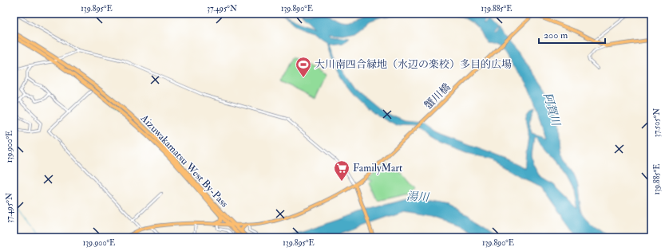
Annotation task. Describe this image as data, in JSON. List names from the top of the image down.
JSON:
{
  "streets": {
    "highway": ["Aizuwakamatsu West By-Pass"],
    "main road": ["蟹川橋"]
  },
  "crossings": [
    ["蟹川橋", "Aizuwakamatsu West By-Pass"]
  ],
  "water": ["阿賀川", "湯川"],
  "places": {
    "sports": ["大川南四合緑地（水辺の楽校）多目的広場"],
    "supermarket": ["FamilyMart"]
  },
  "scale_bar": "200 m",
  "coordinates": [
    "139.895°E",
    "37.495°N",
    "139.890°E",
    "139.885°E",
    "37.505°N",
    "139.900°E"
  ]
}
